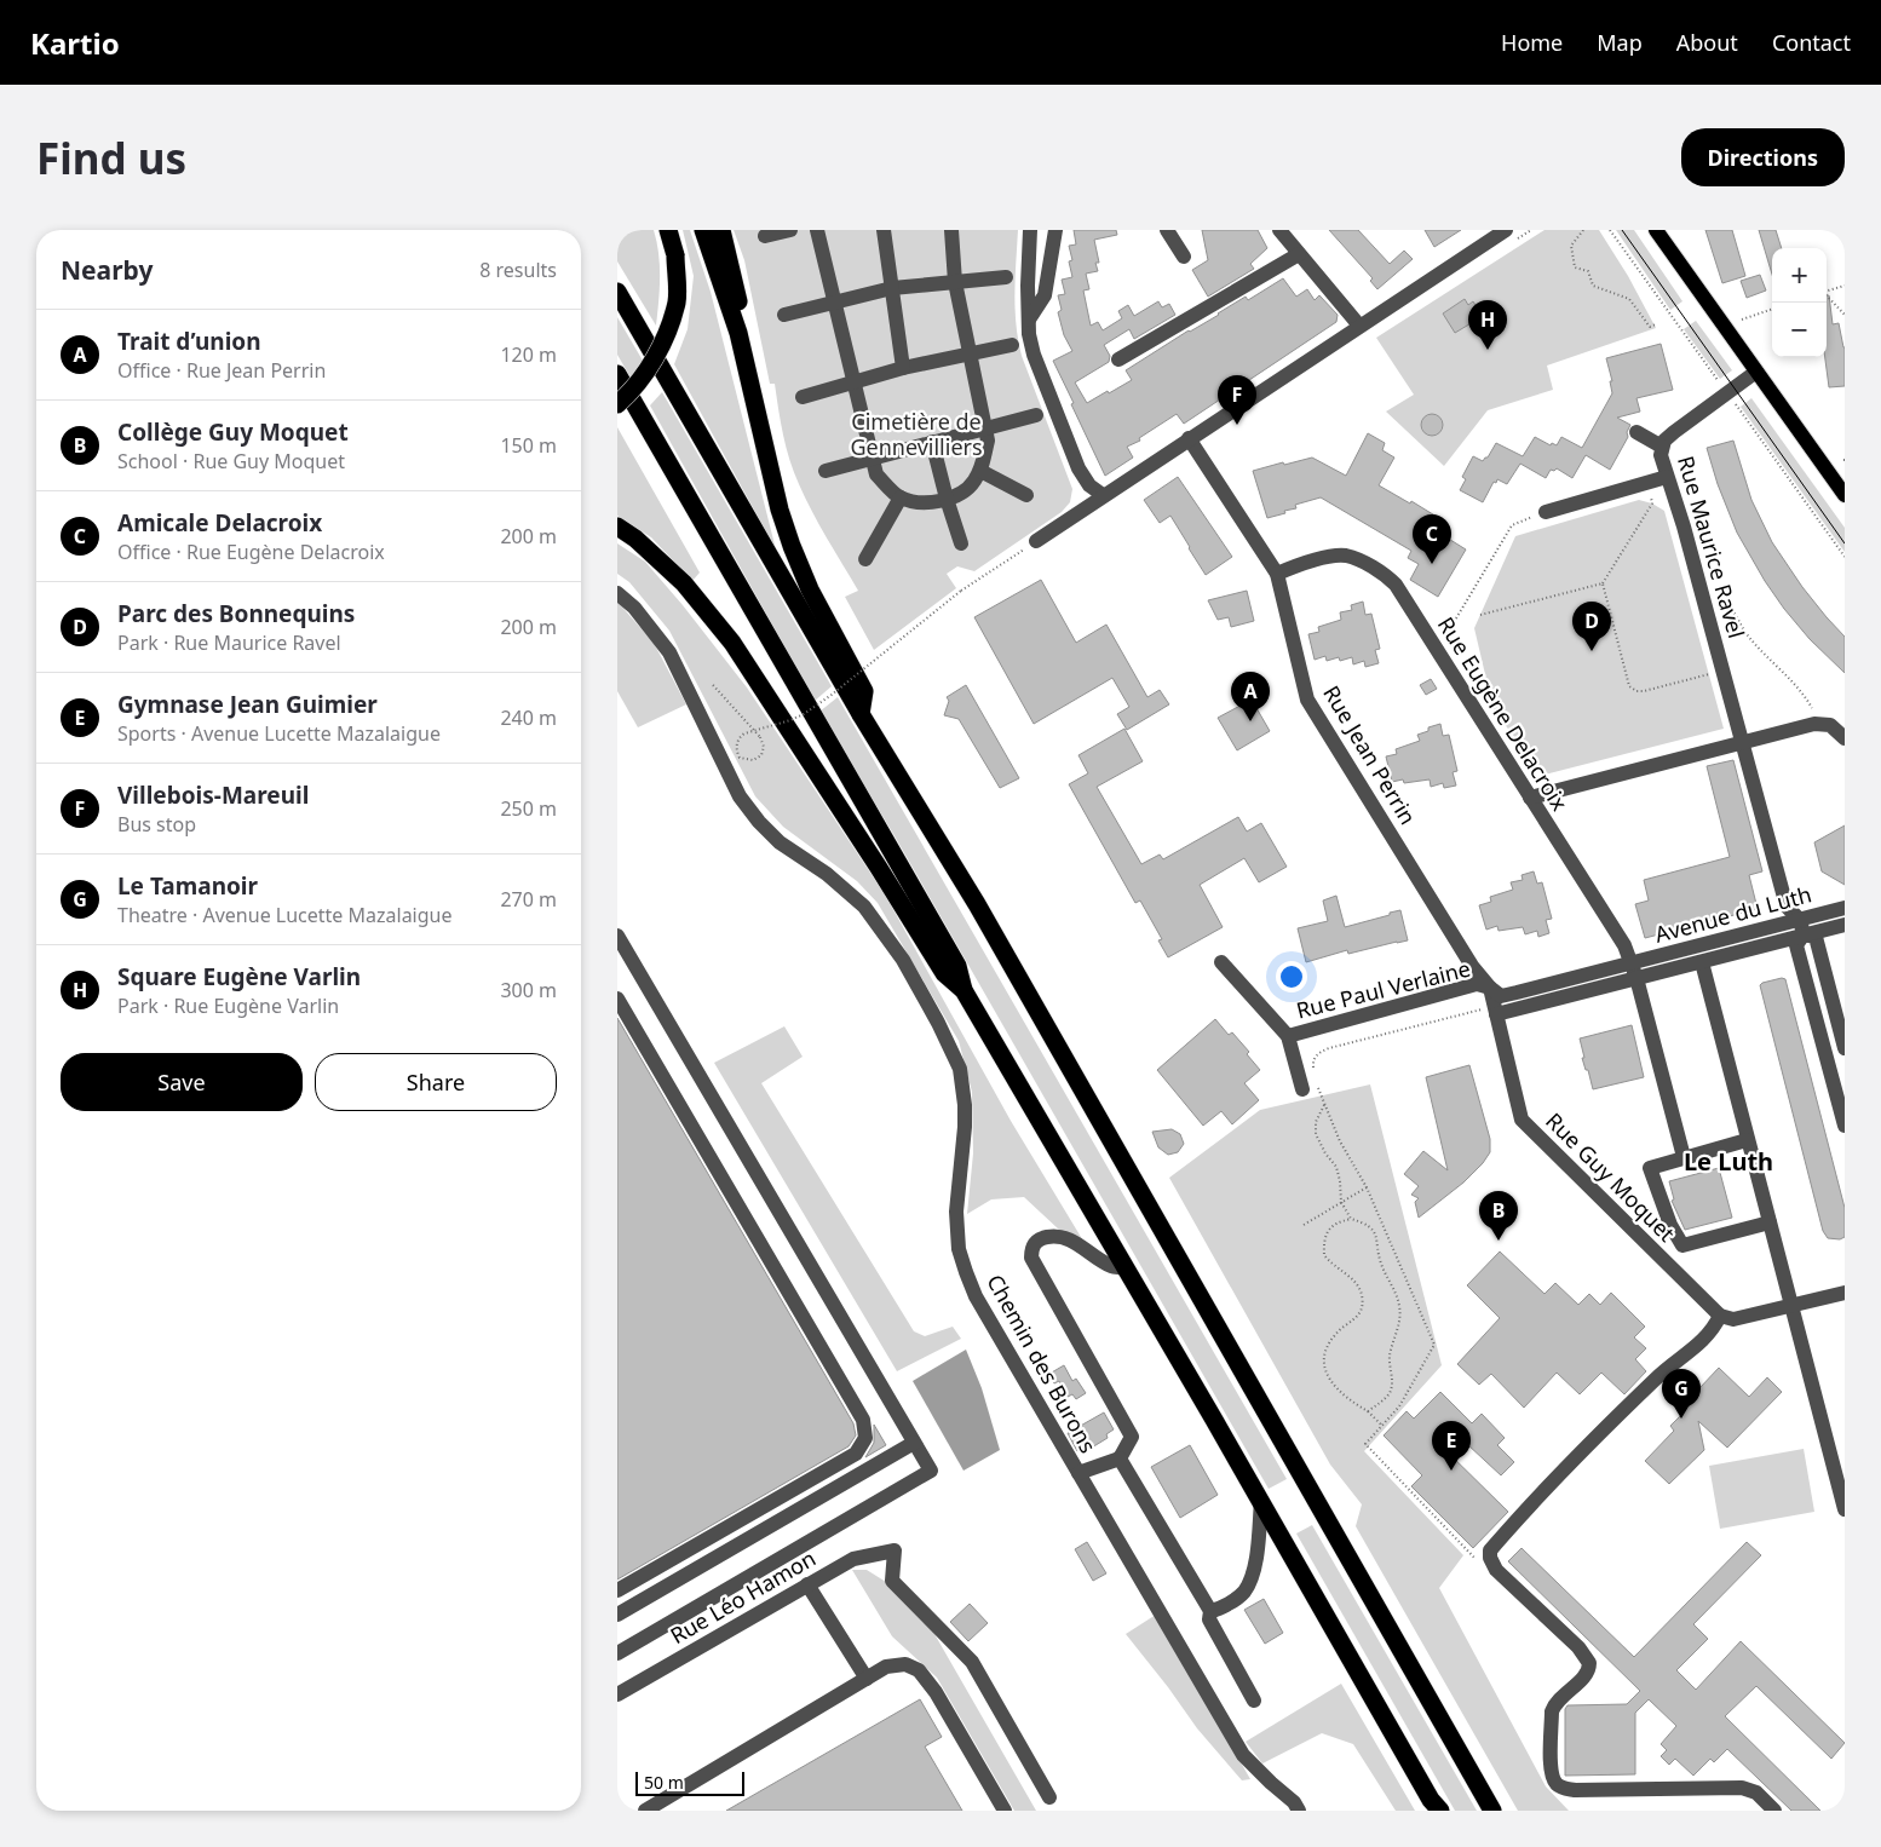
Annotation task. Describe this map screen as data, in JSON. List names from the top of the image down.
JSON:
{
  "streets": {
    "street": [
      "Rue Maurice Ravel",
      "Rue Eugène Delacroix",
      "Rue Jean Perrin",
      "Avenue du Luth",
      "Rue Paul Verlaine",
      "Rue Guy Moquet",
      "Chemin des Burons",
      "Rue Léo Hamon"
    ]
  },
  "crossings": [
    ["Rue Maurice Ravel", "Avenue du Luth"],
    ["Rue Eugène Delacroix", "Rue Jean Perrin"],
    ["Rue Eugène Delacroix", "Avenue du Luth"],
    ["Rue Eugène Delacroix", "Rue Paul Verlaine"],
    ["Rue Jean Perrin", "Rue Paul Verlaine"],
    ["Avenue du Luth", "Rue Paul Verlaine"],
    ["Rue Paul Verlaine", "Rue Guy Moquet"]
  ],
  "districts": ["Le Luth"],
  "parks": ["Cimetière de Gennevilliers"],
  "scale_bar": "50 m",
  "page": {
    "header": "Kartio",
    "nav": [
      "Home",
      "Map",
      "About",
      "Contact"
    ],
    "buttons": [
      "Directions",
      ["Save", "Share"]
    ],
    "title": "Find us",
    "heading": ["Nearby", "8 results"],
    "map_buttons": ["+", "−"],
    "pins": [
      "H",
      "F",
      "C",
      "D",
      "A",
      "B",
      "G",
      "E"
    ],
    "list": [
      {
        "mark": "A",
        "name": "Trait d’union",
        "note": "Office · Rue Jean Perrin",
        "value": "120 m"
      },
      {
        "mark": "B",
        "name": "Collège Guy Moquet",
        "note": "School · Rue Guy Moquet",
        "value": "150 m"
      },
      {
        "mark": "C",
        "name": "Amicale Delacroix",
        "note": "Office · Rue Eugène Delacroix",
        "value": "200 m"
      },
      {
        "mark": "D",
        "name": "Parc des Bonnequins",
        "note": "Park · Rue Maurice Ravel",
        "value": "200 m"
      },
      {
        "mark": "E",
        "name": "Gymnase Jean Guimier",
        "note": "Sports · Avenue Lucette Mazalaigue",
        "value": "240 m"
      },
      {
        "mark": "F",
        "name": "Villebois-Mareuil",
        "note": "Bus stop",
        "value": "250 m"
      },
      {
        "mark": "G",
        "name": "Le Tamanoir",
        "note": "Theatre · Avenue Lucette Mazalaigue",
        "value": "270 m"
      },
      {
        "mark": "H",
        "name": "Square Eugène Varlin",
        "note": "Park · Rue Eugène Varlin",
        "value": "300 m"
      }
    ],
    "scale": "50 m"
  }
}
